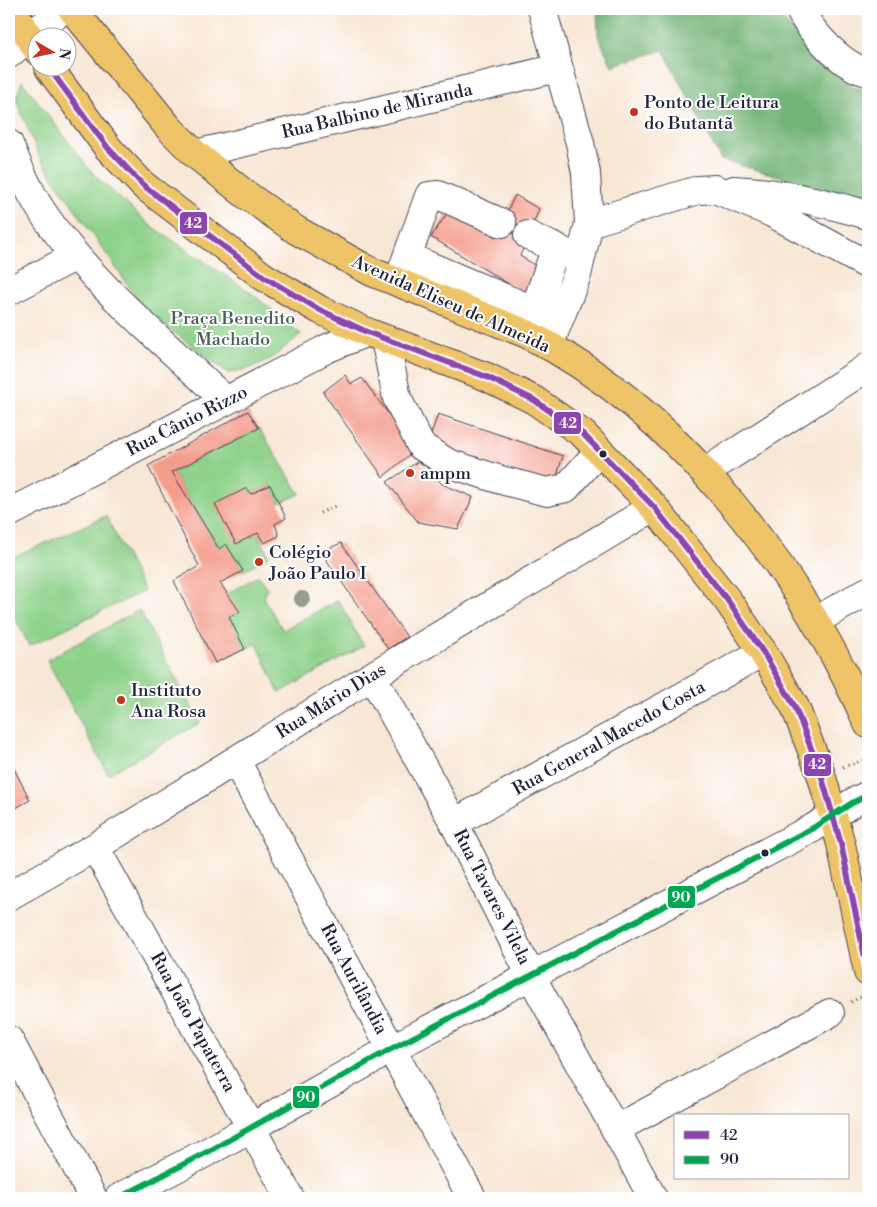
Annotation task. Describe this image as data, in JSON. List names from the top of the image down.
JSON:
{
  "streets": {
    "main road": ["Avenida Eliseu de Almeida"],
    "street": [
      "Rua Balbino de Miranda",
      "Rua Cânio Rizzo",
      "Rua Mário Dias",
      "Rua General Macedo Costa",
      "Rua Tavares Vilela",
      "Rua Aurilândia",
      "Rua João Papaterra"
    ]
  },
  "crossings": [
    ["Rua Balbino de Miranda", "Avenida Eliseu de Almeida"],
    ["Rua Mário Dias", "Rua Tavares Vilela"],
    ["Rua Mário Dias", "Rua Aurilândia"],
    ["Rua Mário Dias", "Rua João Papaterra"],
    ["Rua General Macedo Costa", "Rua Tavares Vilela"]
  ],
  "parks": ["Praça Benedito Machado"],
  "places": [
    "Ponto de Leitura do Butantã",
    "ampm",
    "Colégio João Paulo I",
    "Instituto Ana Rosa"
  ],
  "lines": ["transit line 42", "transit line 90"],
  "legend": ["42", "90"],
  "north": "right"
}
